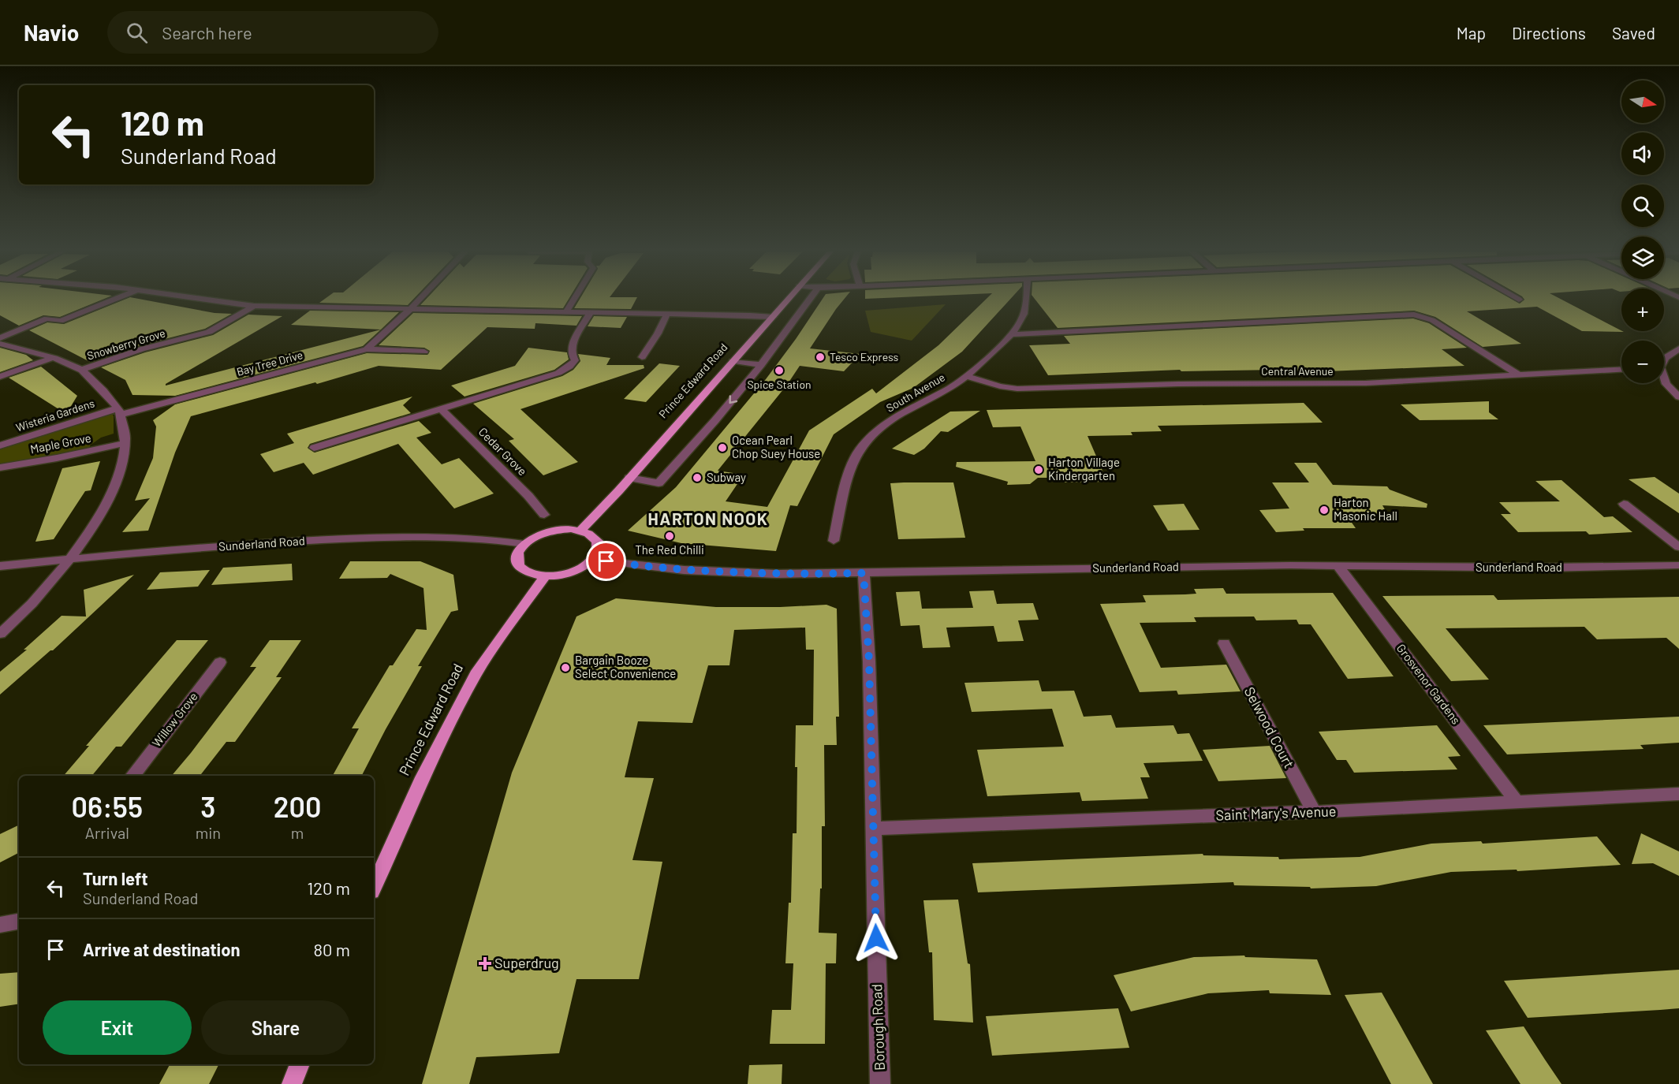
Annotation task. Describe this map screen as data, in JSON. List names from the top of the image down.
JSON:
{
  "streets": {
    "main road": ["Prince Edward Road"],
    "street": [
      "Snowberry Grove",
      "Bay Tree Drive",
      "Central Avenue",
      "South Avenue",
      "Wisteria Gardens",
      "Maple Grove",
      "Cedar Grove",
      "Sunderland Road",
      "Grosvenor Gardens",
      "Willow Grove",
      "Selwood Court",
      "Saint Mary's Avenue",
      "Borough Road"
    ]
  },
  "crossings": [
    ["Bay Tree Drive", "Wisteria Gardens"],
    ["Central Avenue", "South Avenue"],
    ["Prince Edward Road", "Sunderland Road"],
    ["Sunderland Road", "Grosvenor Gardens"],
    ["Sunderland Road", "Borough Road"],
    ["Grosvenor Gardens", "Saint Mary's Avenue"],
    ["Selwood Court", "Saint Mary's Avenue"],
    ["Saint Mary's Avenue", "Borough Road"]
  ],
  "districts": ["HARTON NOOK"],
  "places": {
    "other": [
      "Tesco Express",
      "Spice Station",
      "Ocean Pearl Chop Suey House",
      "Harton Village Kindergarten",
      "Subway",
      "Harton Masonic Hall",
      "The Red Chilli",
      "Bargain Booze Select Convenience"
    ],
    "health": ["Superdrug"]
  },
  "north": "right",
  "page": {
    "header": "Navio",
    "search": "Search here",
    "nav": ["Map", "Directions", "Saved"],
    "map_buttons": ["+", "−"],
    "turn": ["120 m", "Sunderland Road"],
    "eta": [
      "06:55",
      "Arrival",
      "3",
      "min",
      "200",
      "m"
    ],
    "list": [
      {
        "name": "Turn left",
        "note": "Sunderland Road",
        "value": "120 m"
      },
      {
        "name": "Arrive at destination",
        "value": "80 m"
      }
    ],
    "buttons": ["Exit", "Share"]
  }
}
